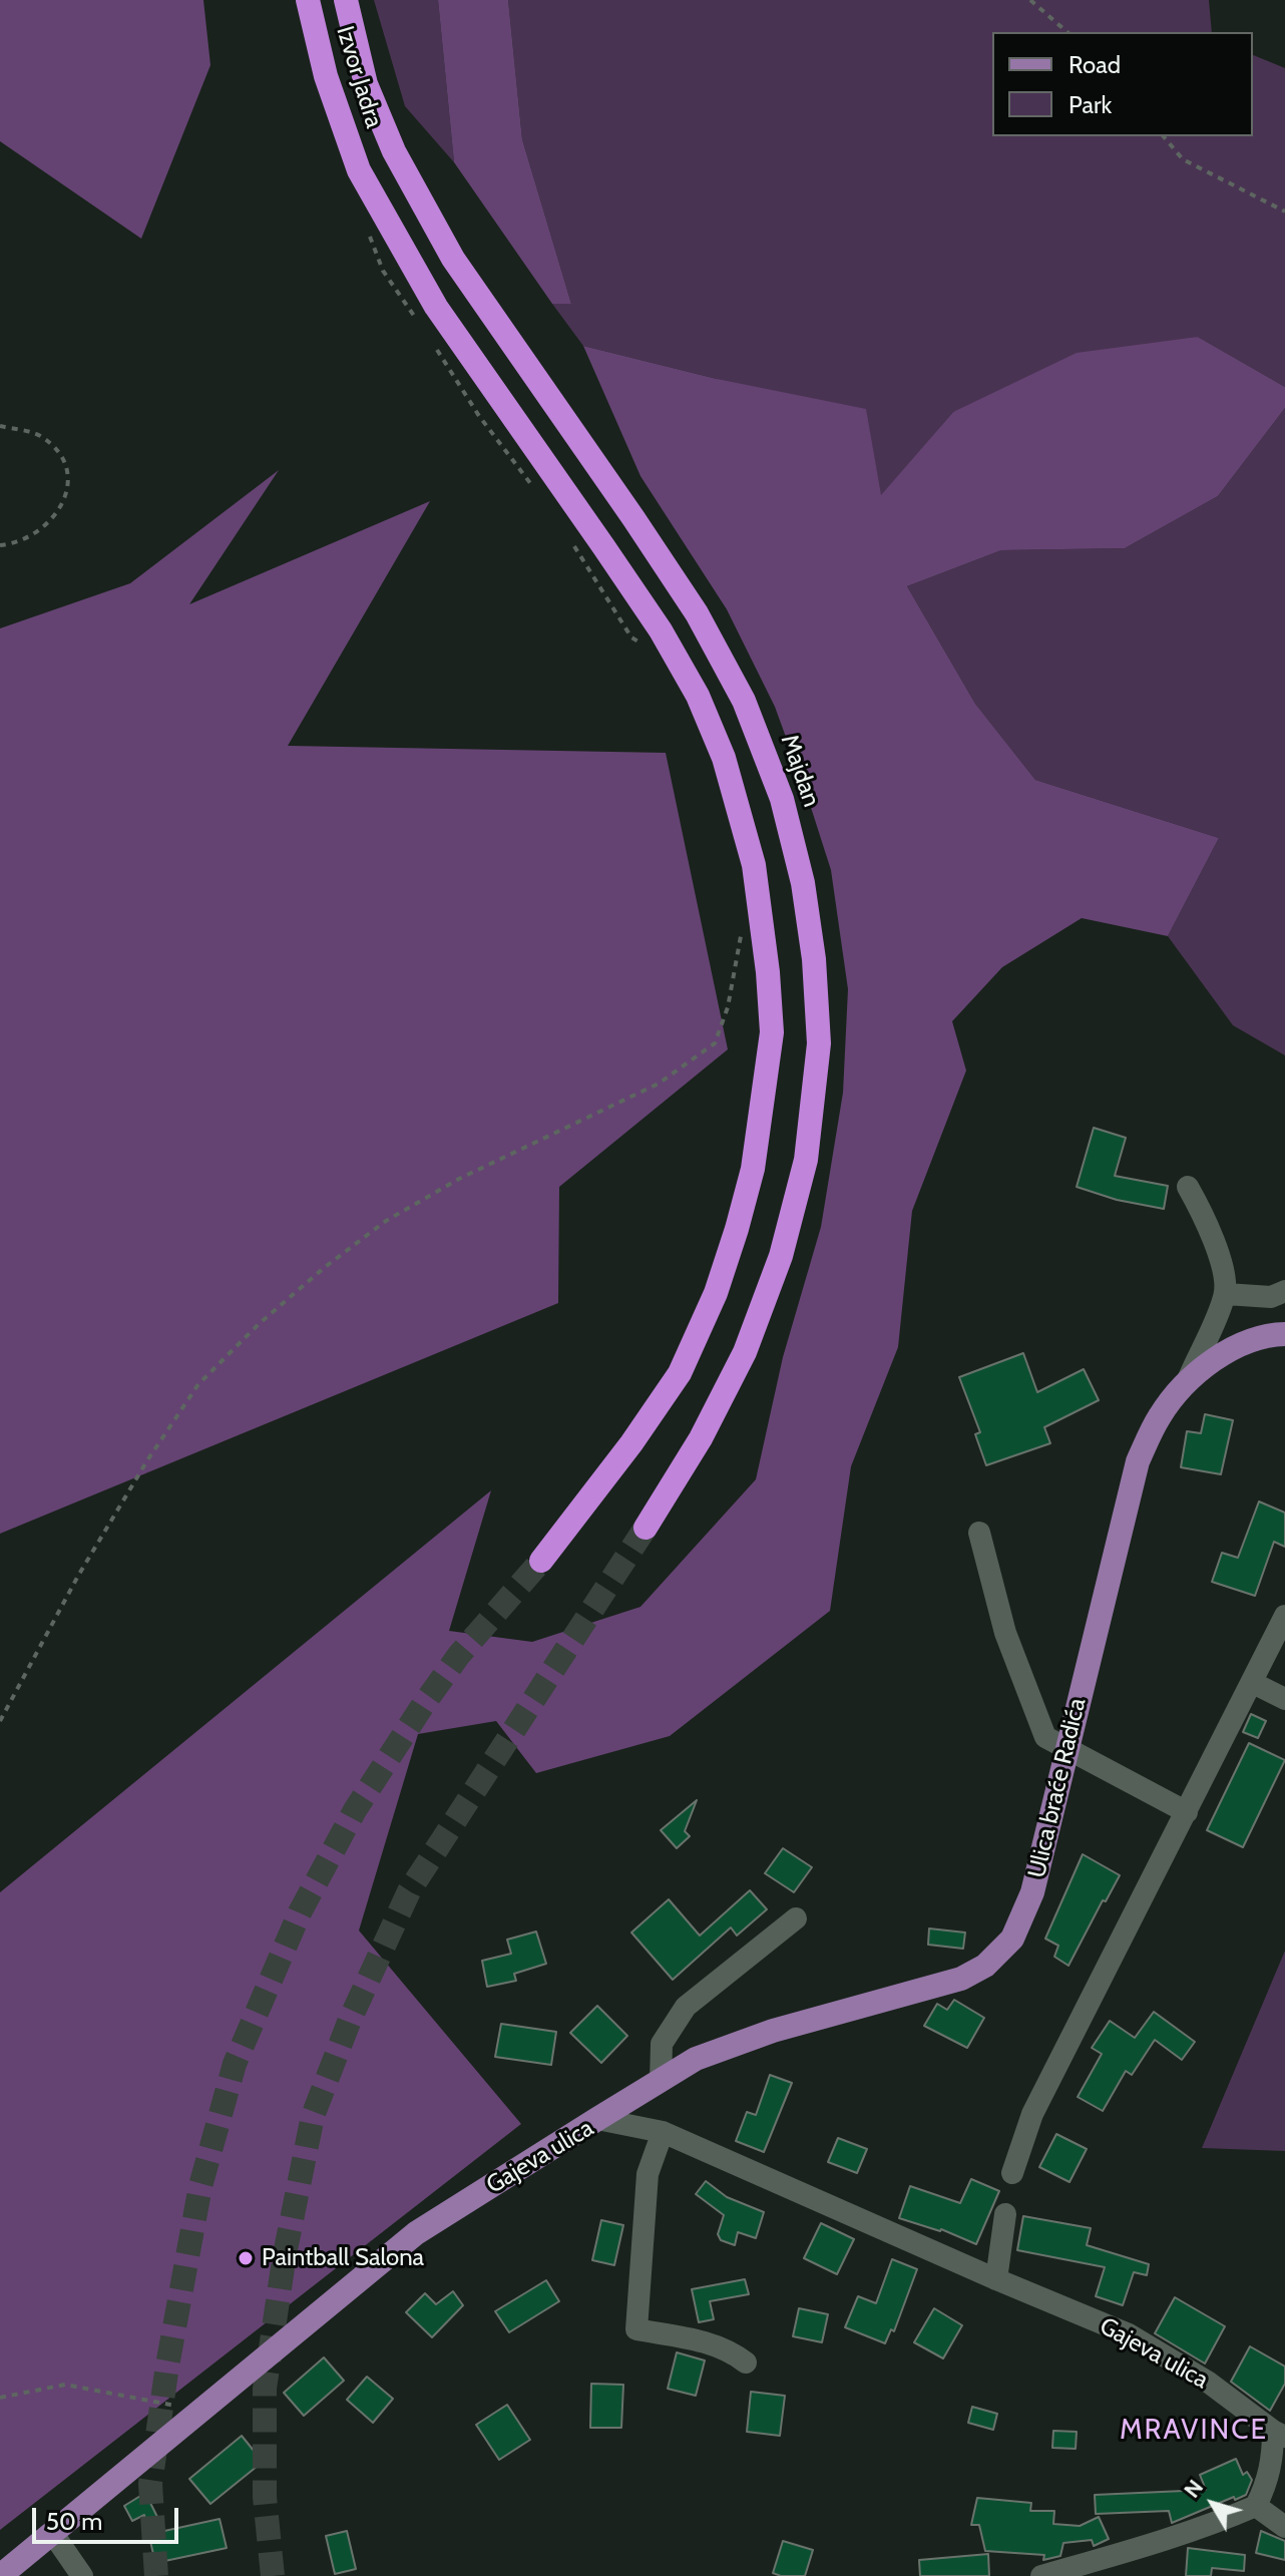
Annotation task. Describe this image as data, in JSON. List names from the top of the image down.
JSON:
{
  "streets": {
    "highway": ["Izvor Jadra", "Majdan"],
    "main road": ["Ulica braće Radića", "Gajeva ulica"]
  },
  "crossings": [
    ["Izvor Jadra", "Majdan"],
    ["Ulica braće Radića", "Gajeva ulica"]
  ],
  "districts": ["MRAVINCE"],
  "places": ["Paintball Salona"],
  "legend": ["Road", "Park"],
  "scale_bar": "50 m",
  "north": "top left"
}
